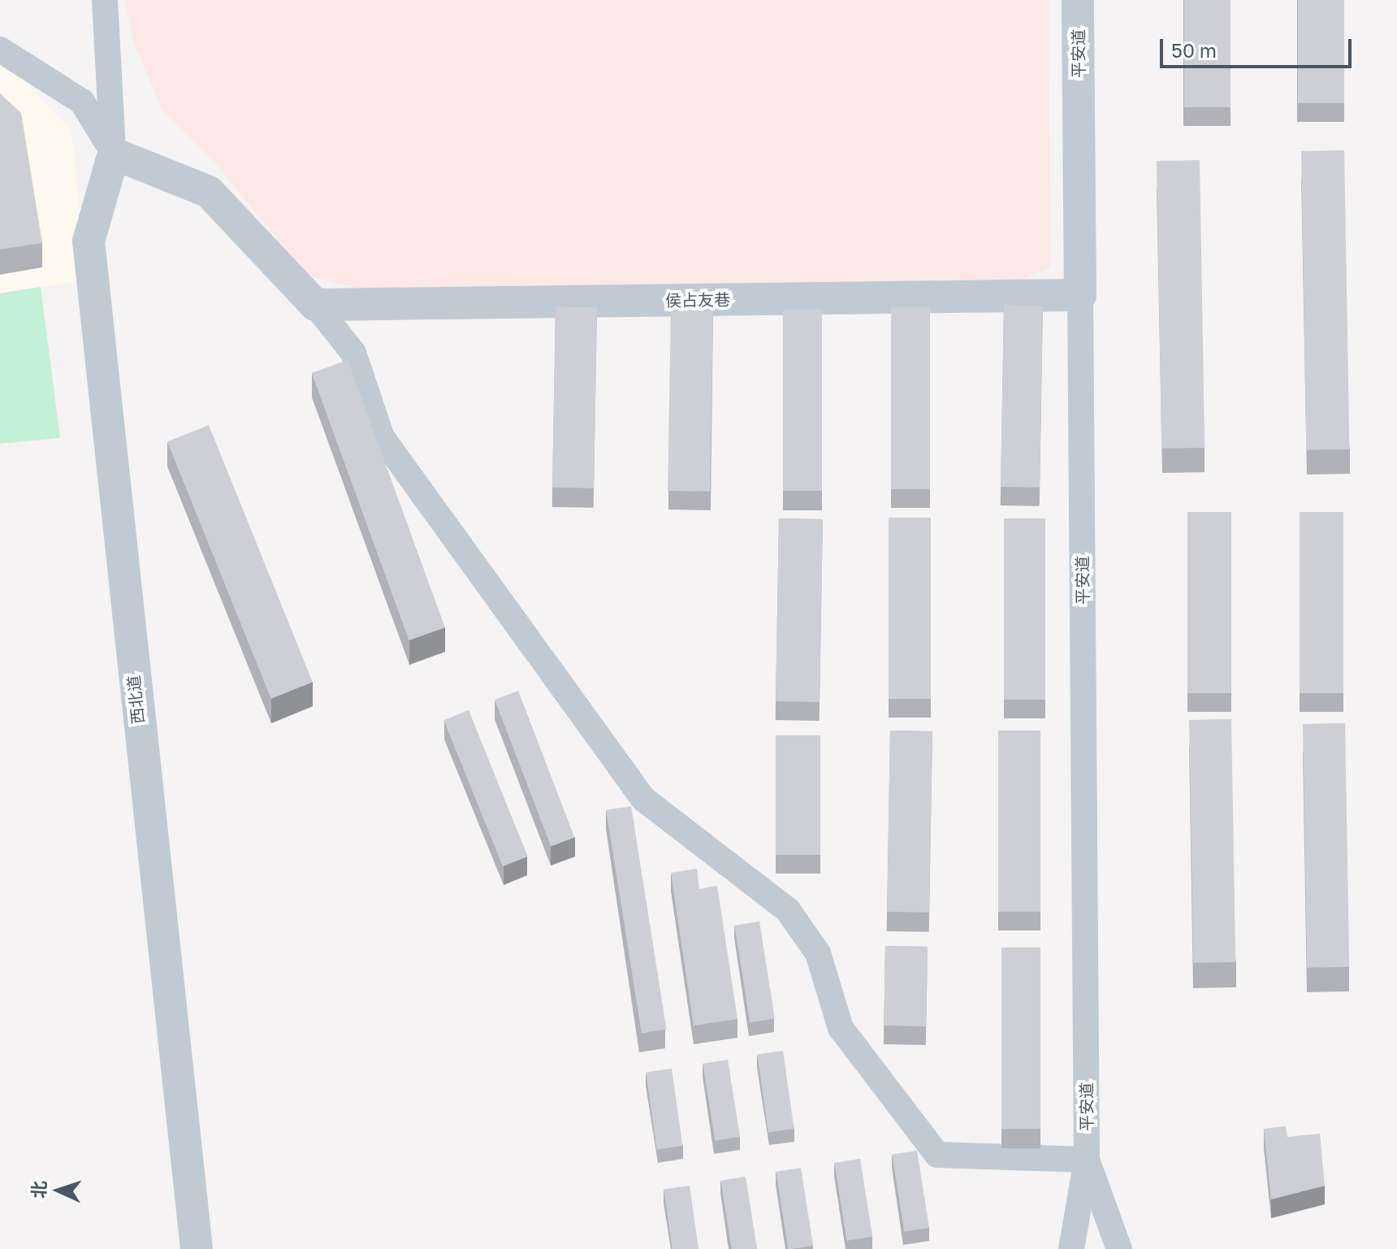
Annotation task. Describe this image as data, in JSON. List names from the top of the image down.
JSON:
{
  "streets": {
    "street": ["平安道", "侯占友巷", "西北道"]
  },
  "crossings": [
    ["平安道", "侯占友巷"]
  ],
  "scale_bar": "50 m",
  "north": "left"
}
